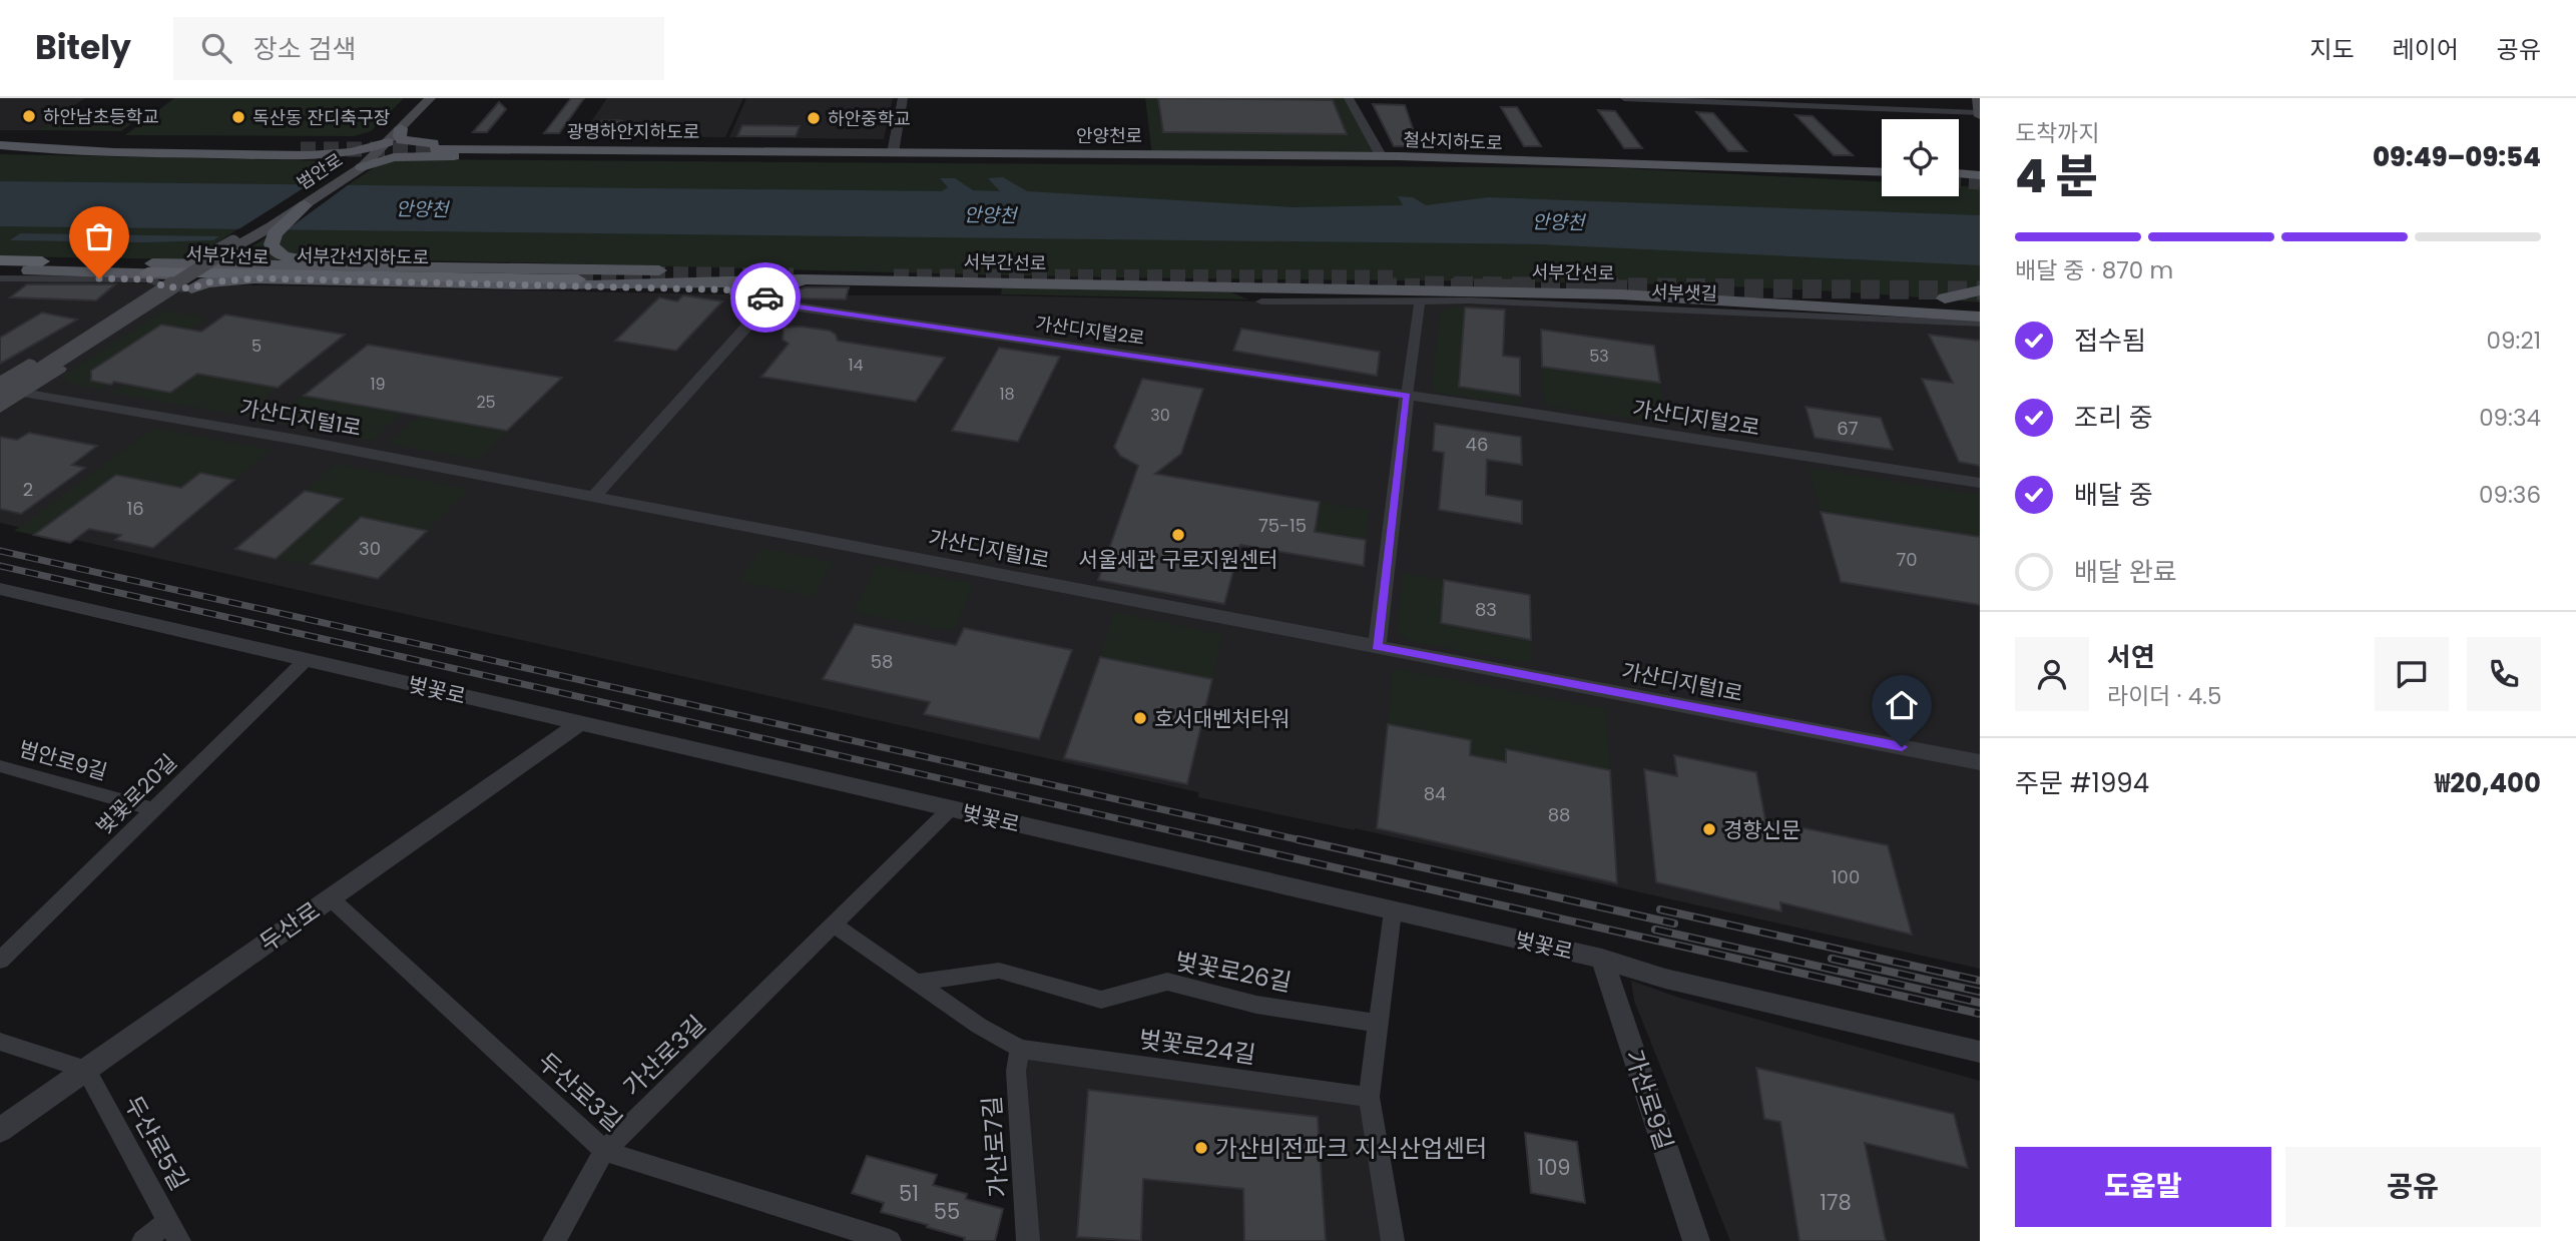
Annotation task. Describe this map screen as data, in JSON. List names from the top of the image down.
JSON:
{
  "streets": {
    "main road": [
      "광명하안지하도로",
      "안양천로",
      "철산지하도로",
      "범안로",
      "서부간선로"
    ],
    "street": [
      "서부샛길",
      "가산디지털2로",
      "가산디지털1로",
      "벚꽃로",
      "범안로9길",
      "벚꽃로20길",
      "두산로",
      "벚꽃로26길",
      "벚꽃로24길",
      "가산로3길",
      "두산로3길",
      "가산로9길",
      "두산로5길",
      "가산로7길"
    ]
  },
  "crossings": [
    ["광명하안지하도로", "안양천로"],
    ["안양천로", "철산지하도로"],
    ["서부간선로", "서부샛길"],
    ["벚꽃로", "벚꽃로20길"],
    ["벚꽃로", "두산로"],
    ["벚꽃로", "가산로3길"],
    ["벚꽃로", "가산로9길"],
    ["범안로9길", "벚꽃로20길"],
    ["두산로", "두산로3길"],
    ["두산로", "두산로5길"],
    ["벚꽃로24길", "가산로7길"],
    ["가산로3길", "두산로3길"]
  ],
  "water": ["안양천"],
  "places": [
    "하안남초등학교",
    "독산동 잔디축구장",
    "하안중학교",
    "서울세관 구로지원센터",
    "호서대벤처타워",
    "경향신문",
    "가산비전파크 지식산업센터"
  ],
  "house_numbers": [
    "5",
    "53",
    "14",
    "19",
    "18",
    "25",
    "30",
    "67",
    "46",
    "2",
    "16",
    "75-15",
    "30",
    "70",
    "83",
    "58",
    "84",
    "88",
    "100",
    "109",
    "51",
    "178",
    "55"
  ],
  "page": {
    "header": "Bitely",
    "search": "장소 검색",
    "nav": ["지도", "레이어", "공유"],
    "heading": ["4 분", "도착까지", "09:49–09:54"],
    "panel": [
      "서연",
      "라이더 · 4.5",
      "주문 #1994",
      "₩20,400"
    ],
    "bar": "배달 중 · 870 m",
    "list": [
      ["접수됨", "09:21"],
      ["조리 중", "09:34"],
      ["배달 중", "09:36"],
      "배달 완료"
    ],
    "buttons": ["도움말", "공유"]
  }
}
